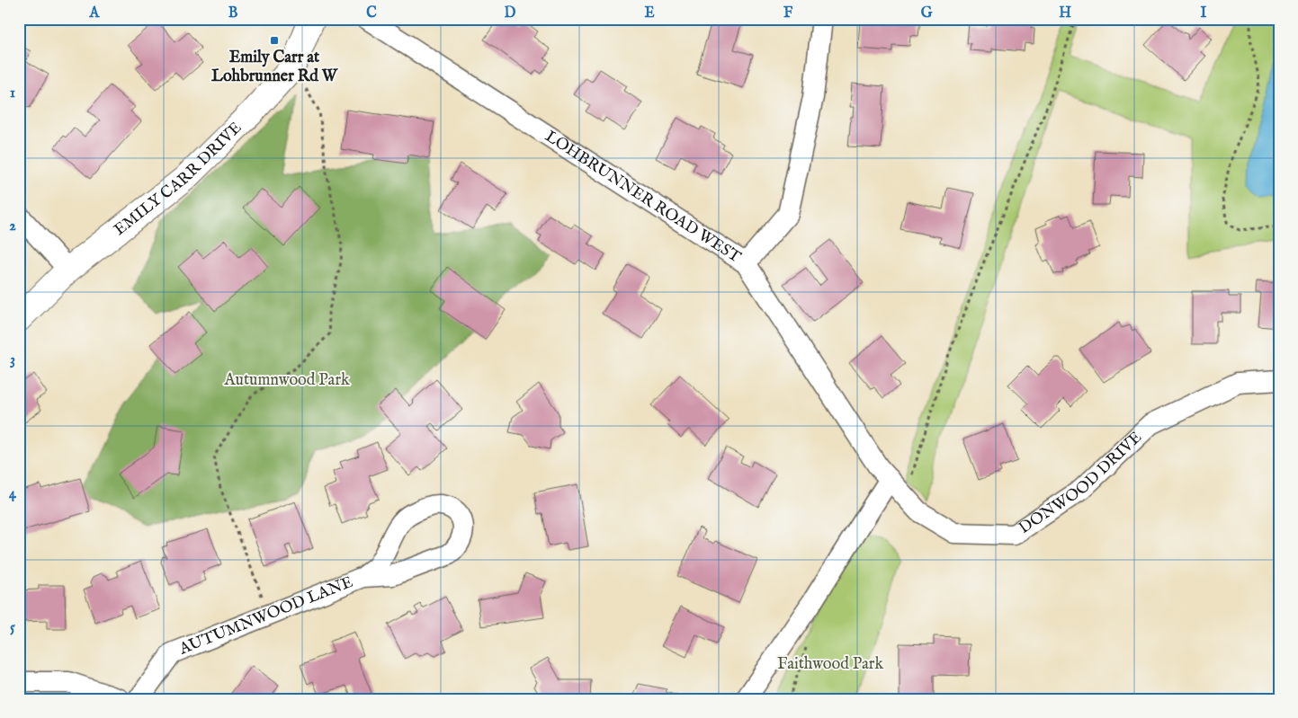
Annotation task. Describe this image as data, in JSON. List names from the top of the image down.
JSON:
{
  "streets": {
    "street": [
      "EMILY CARR DRIVE",
      "LOHBRUNNER ROAD WEST",
      "DONWOOD DRIVE",
      "AUTUMNWOOD LANE"
    ]
  },
  "crossings": [
    ["LOHBRUNNER ROAD WEST", "DONWOOD DRIVE"]
  ],
  "parks": ["Autumnwood Park", "Faithwood Park"],
  "places": {
    "transit": ["Emily Carr at Lohbrunner Rd W"]
  },
  "grid": {
    "columns": [
      "A",
      "B",
      "C",
      "D",
      "E",
      "F",
      "G",
      "H",
      "I"
    ],
    "rows": [
      "1",
      "2",
      "3",
      "4",
      "5"
    ]
  }
}
